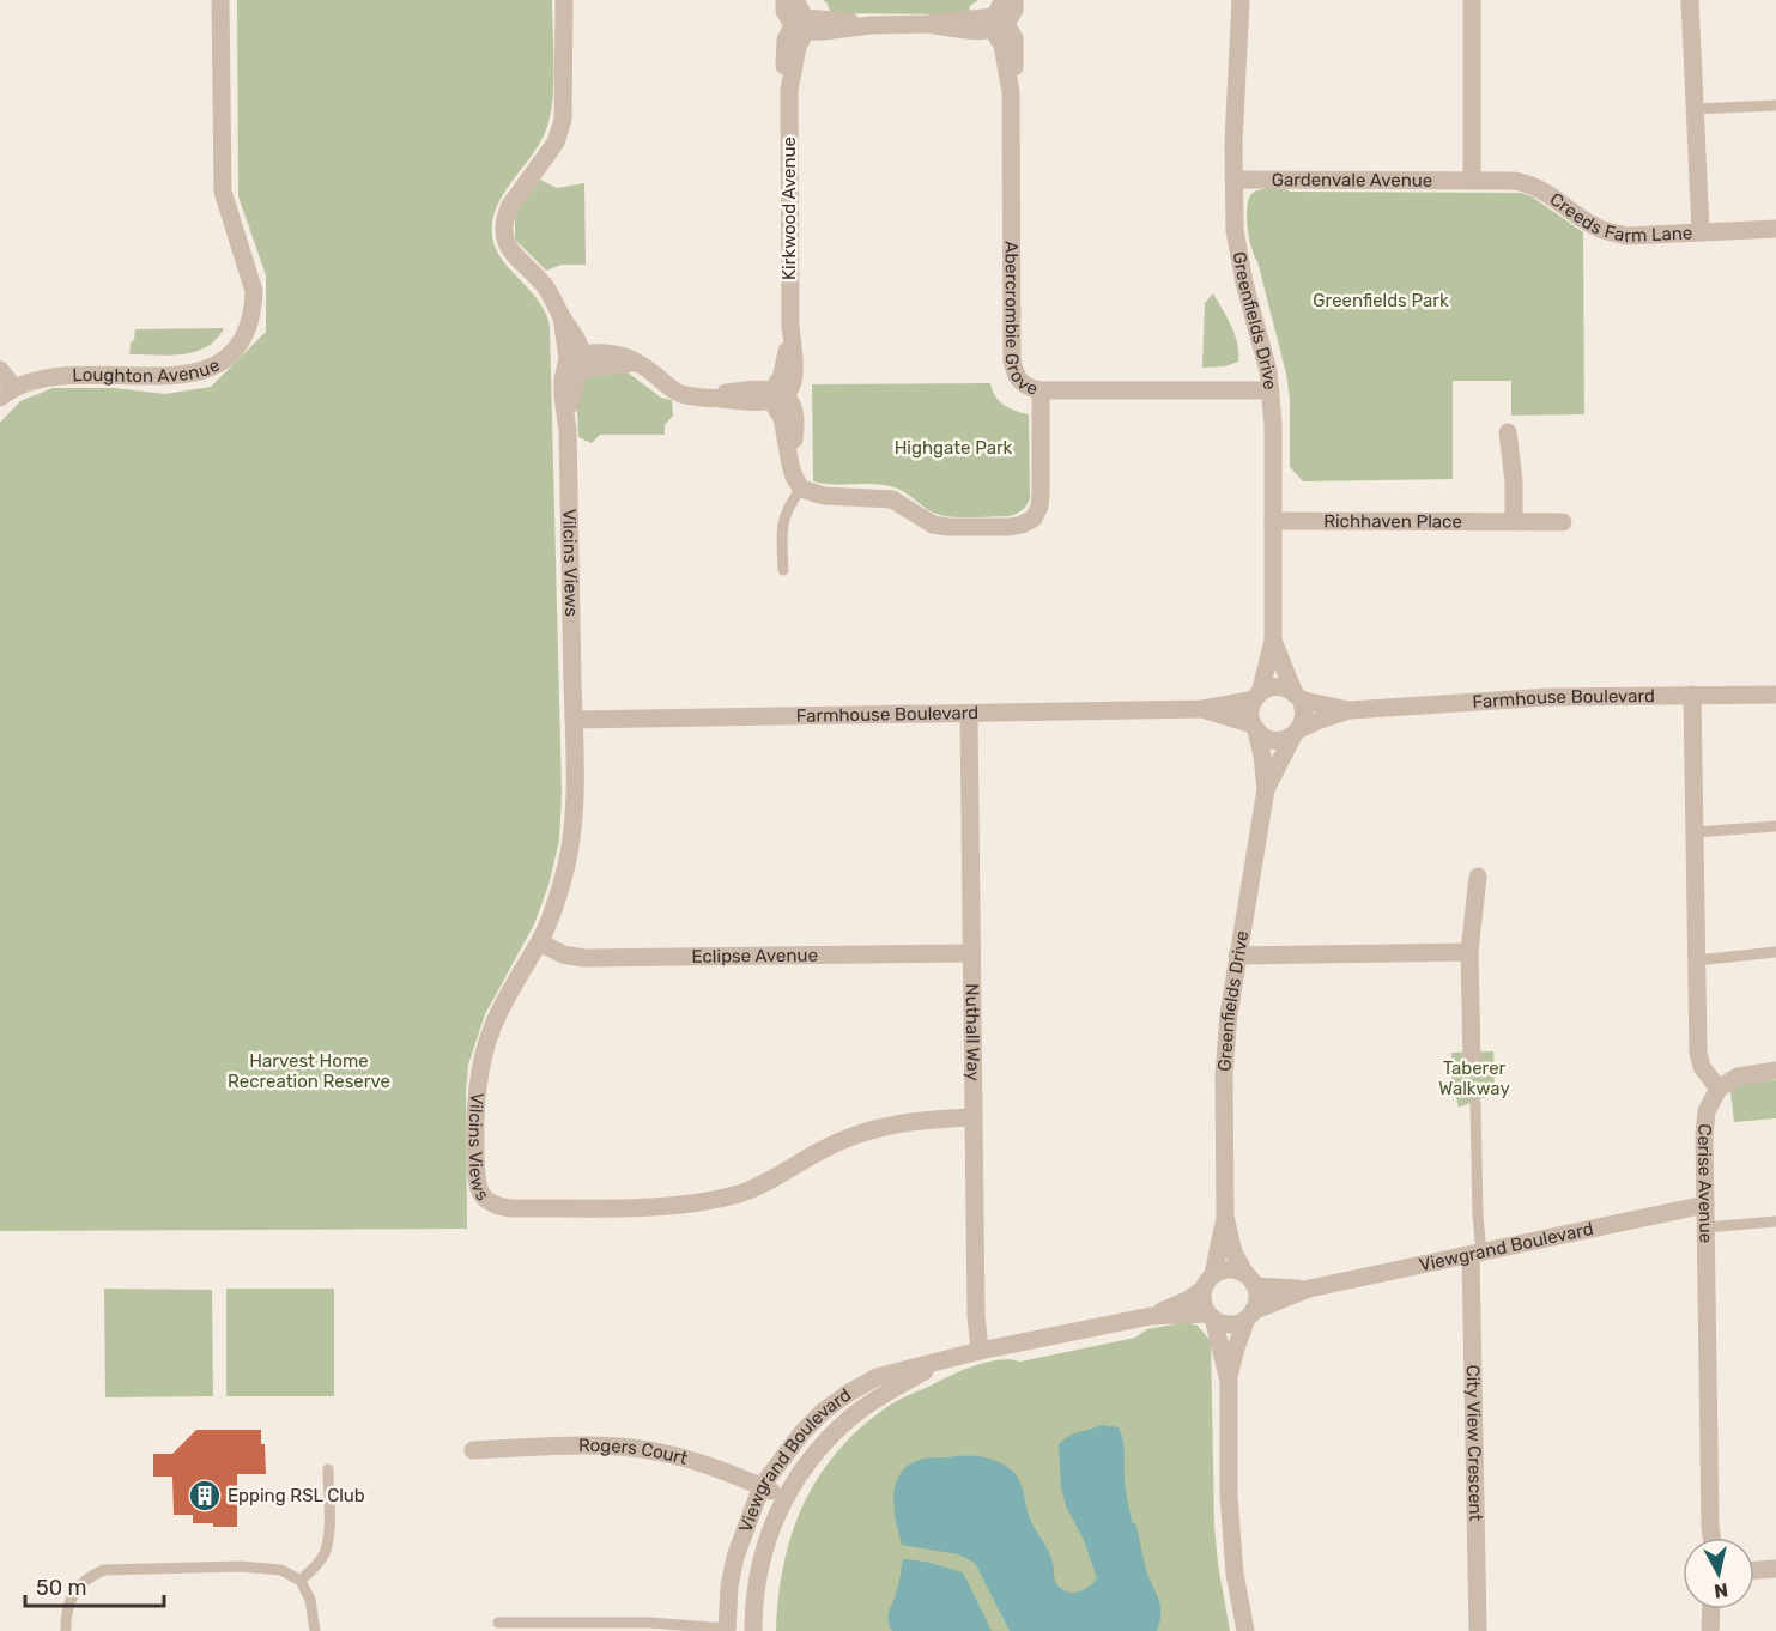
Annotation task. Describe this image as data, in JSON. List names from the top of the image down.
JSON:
{
  "streets": {
    "street": [
      "Gardenvale Avenue",
      "Kirkwood Avenue",
      "Creeds Farm Lane",
      "Abercrombie Grove",
      "Greenfields Drive",
      "Loughton Avenue",
      "Richhaven Place",
      "Vilcins Views",
      "Farmhouse Boulevard",
      "Eclipse Avenue",
      "Nuthall Way",
      "Cerise Avenue",
      "Viewgrand Boulevard",
      "City View Crescent",
      "Rogers Court"
    ]
  },
  "crossings": [
    ["Gardenvale Avenue", "Creeds Farm Lane"],
    ["Gardenvale Avenue", "Greenfields Drive"],
    ["Abercrombie Grove", "Greenfields Drive"],
    ["Greenfields Drive", "Richhaven Place"],
    ["Greenfields Drive", "Farmhouse Boulevard"],
    ["Greenfields Drive", "Viewgrand Boulevard"],
    ["Vilcins Views", "Farmhouse Boulevard"],
    ["Vilcins Views", "Eclipse Avenue"],
    ["Vilcins Views", "Nuthall Way"],
    ["Farmhouse Boulevard", "Nuthall Way"],
    ["Eclipse Avenue", "Nuthall Way"],
    ["Nuthall Way", "Viewgrand Boulevard"],
    ["Cerise Avenue", "Viewgrand Boulevard"],
    ["Viewgrand Boulevard", "City View Crescent"],
    ["Viewgrand Boulevard", "Rogers Court"]
  ],
  "parks": [
    "Greenfields Park",
    "Highgate Park",
    "Harvest Home Recreation Reserve",
    "Taberer Walkway"
  ],
  "places": {
    "building": ["Epping RSL Club"]
  },
  "scale_bar": "50 m",
  "north": "bottom"
}
